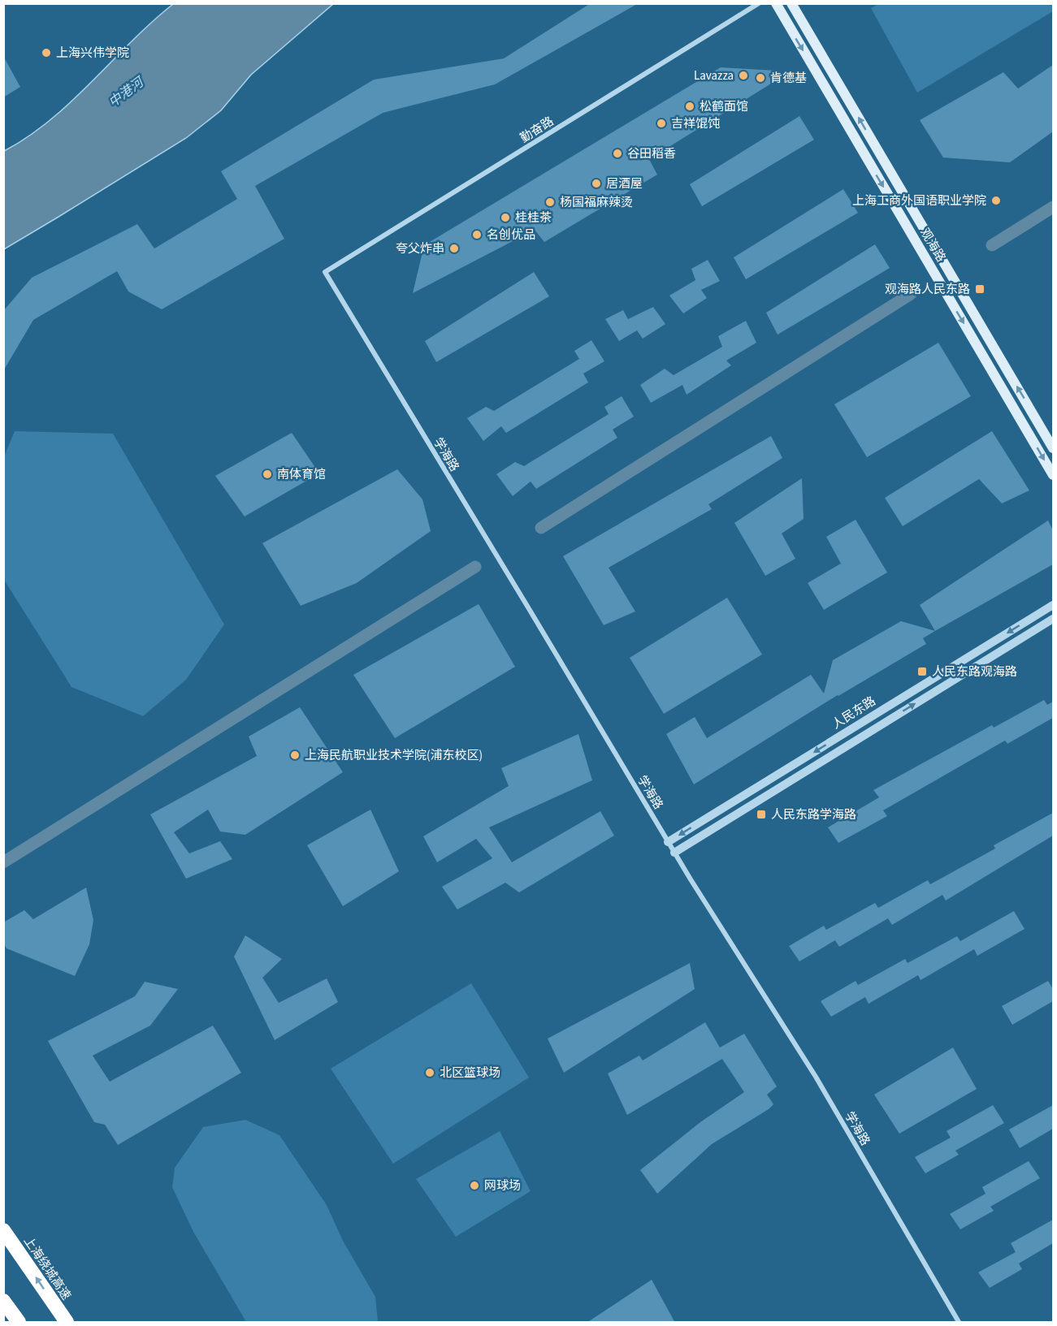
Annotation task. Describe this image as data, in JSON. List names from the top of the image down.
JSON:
{
  "streets": {
    "highway": ["上海绕城高速"],
    "main road": ["观海路"],
    "street": ["勤奋路", "学海路", "人民东路"]
  },
  "crossings": [
    ["勤奋路", "学海路"],
    ["学海路", "人民东路"]
  ],
  "one_way": ["上海绕城高速"],
  "water": ["中港河"],
  "places": {
    "other": [
      "上海兴伟学院",
      "Lavazza",
      "肯德基",
      "松鹤面馆",
      "吉祥馄饨",
      "谷田稻香",
      "居酒屋",
      "上海工商外国语职业学院",
      "杨国福麻辣烫",
      "桂桂茶",
      "名创优品",
      "夸父炸串",
      "南体育馆",
      "上海民航职业技术学院(浦东校区)",
      "北区篮球场",
      "网球场"
    ],
    "transit": ["观海路人民东路", "人民东路观海路", "人民东路学海路"]
  }
}
